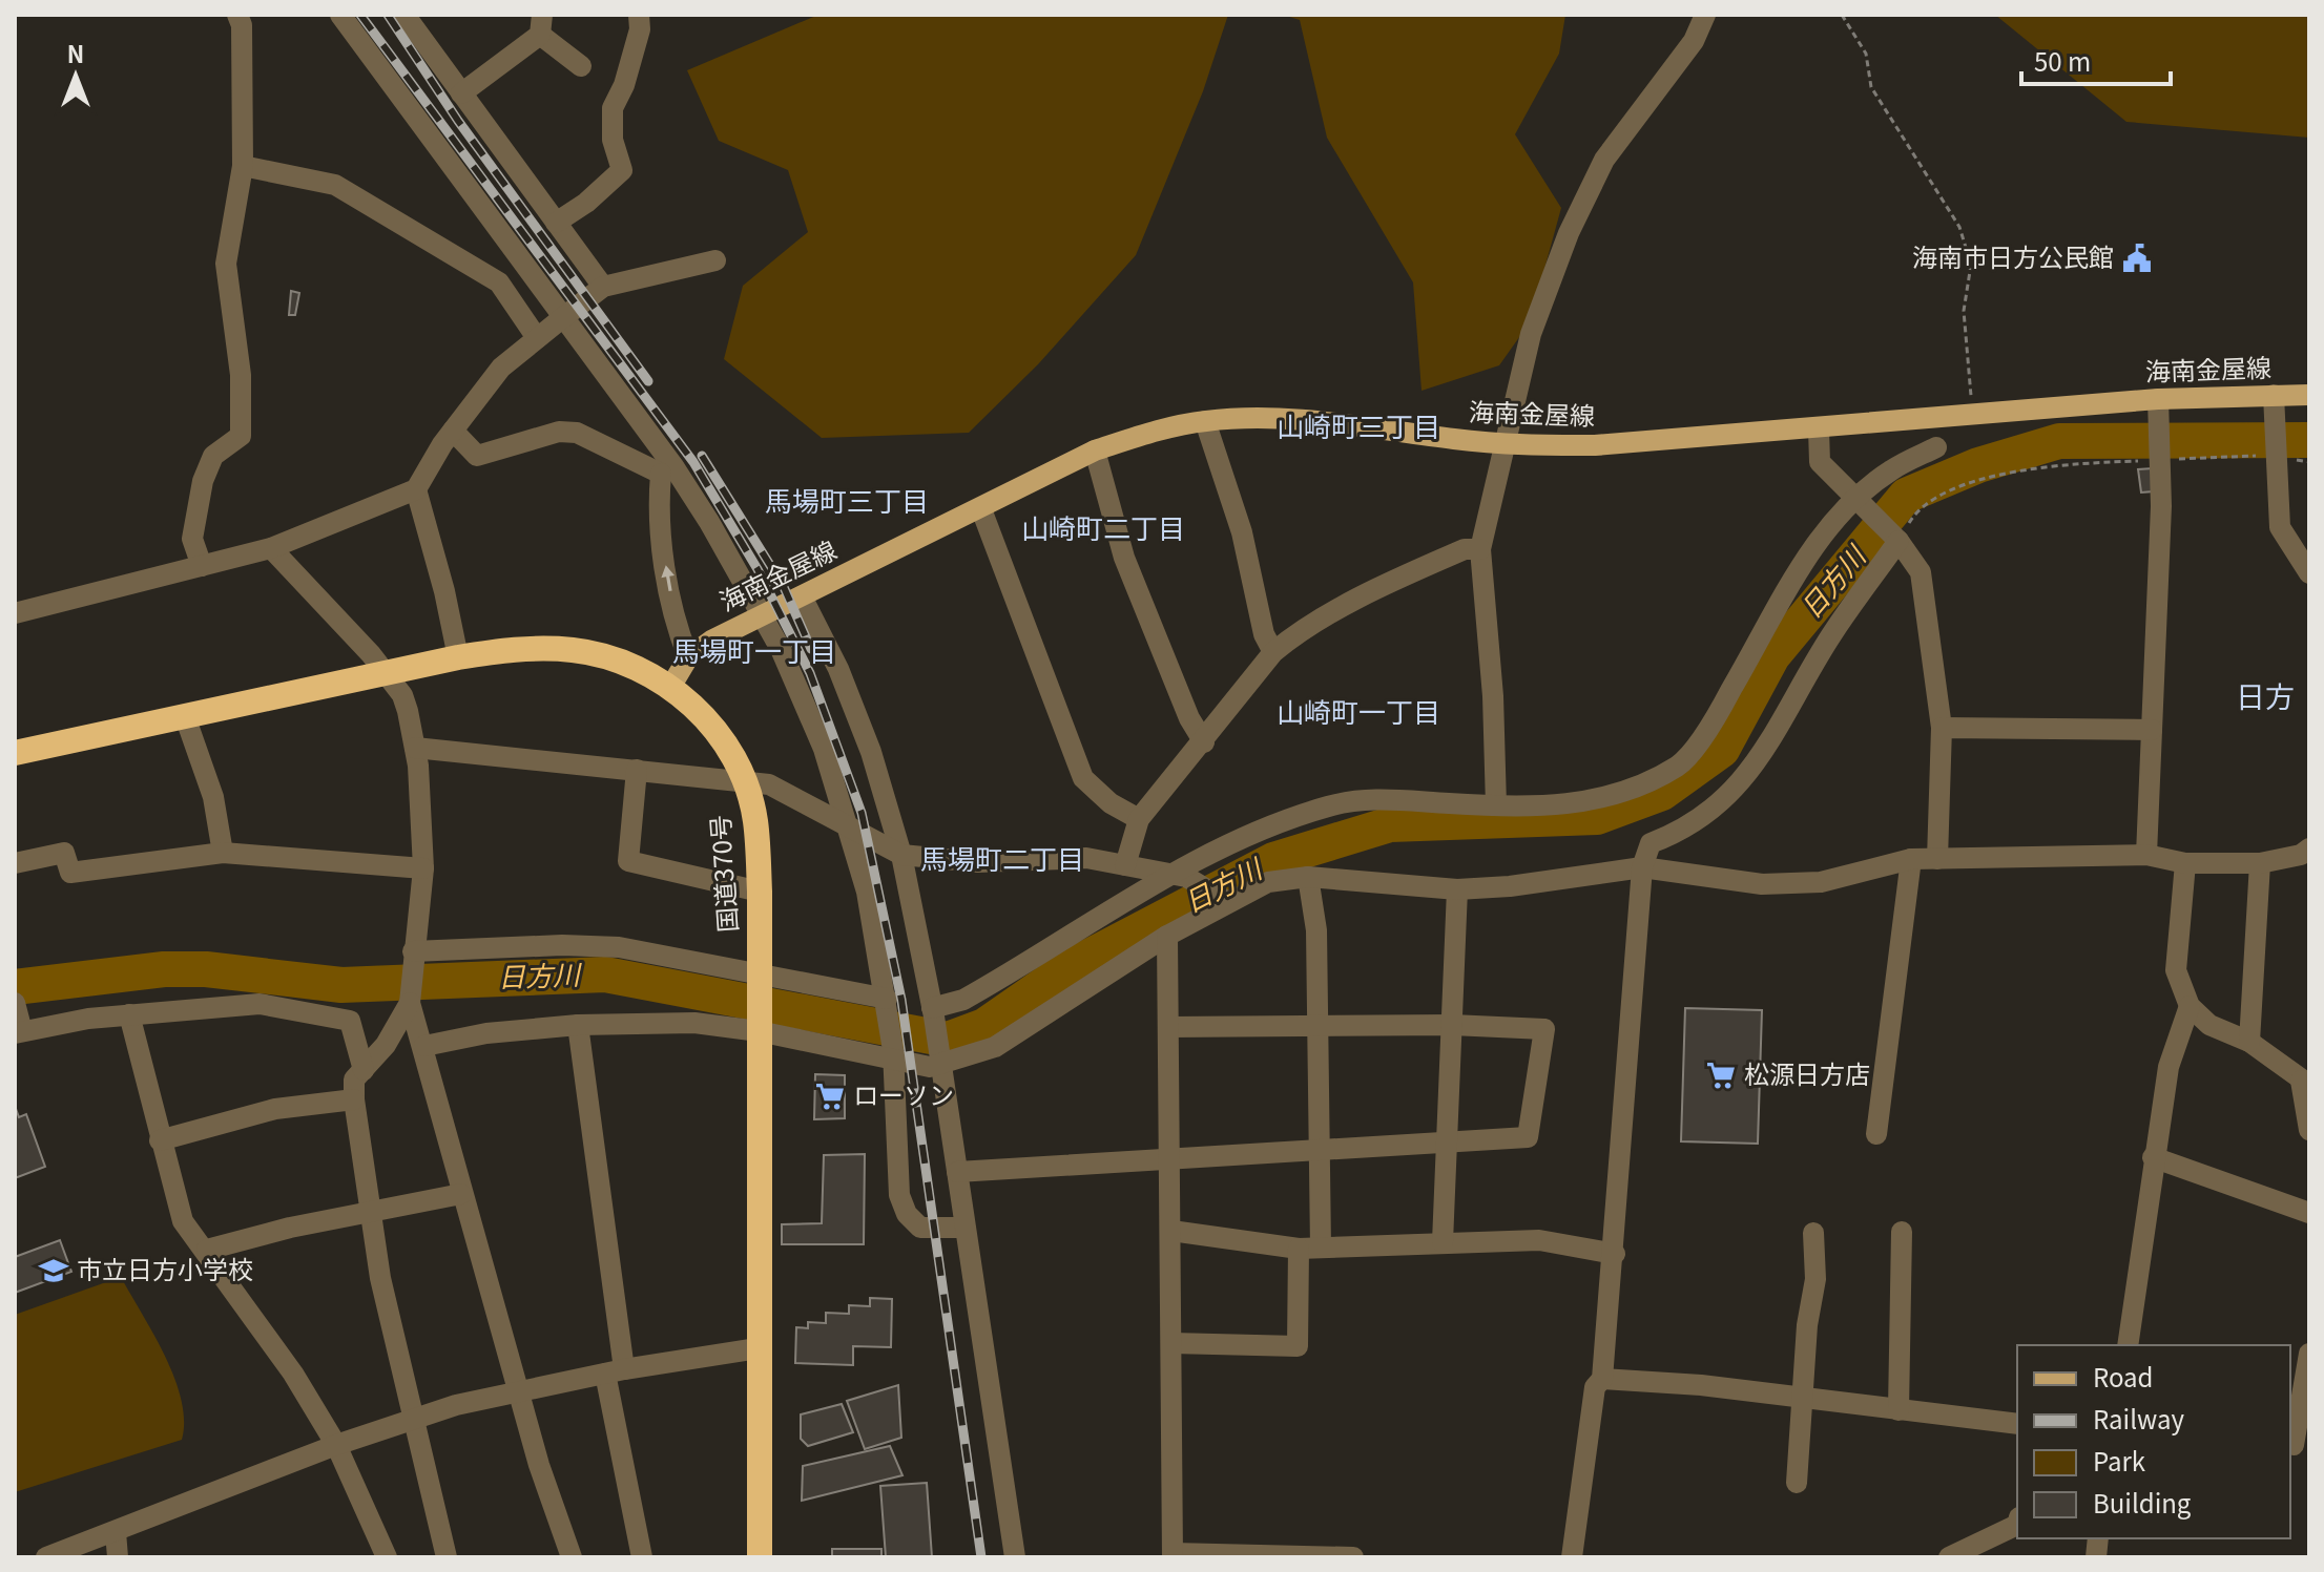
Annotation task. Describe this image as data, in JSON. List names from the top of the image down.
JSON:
{
  "streets": {
    "highway": ["国道370号"],
    "main road": ["海南金屋線"]
  },
  "crossings": [
    ["海南金屋線", "国道370号"]
  ],
  "districts": [
    "山崎町三丁目",
    "馬場町三丁目",
    "山崎町二丁目",
    "馬場町一丁目",
    "日方",
    "山崎町一丁目",
    "馬場町二丁目"
  ],
  "water": ["日方川"],
  "places": {
    "public building": ["海南市日方公民館"],
    "supermarket": ["松源日方店", "ローソン"],
    "school or university": ["市立日方小学校"]
  },
  "legend": [
    "Road",
    "Railway",
    "Park",
    "Building"
  ],
  "scale_bar": "50 m",
  "north": "top"
}
